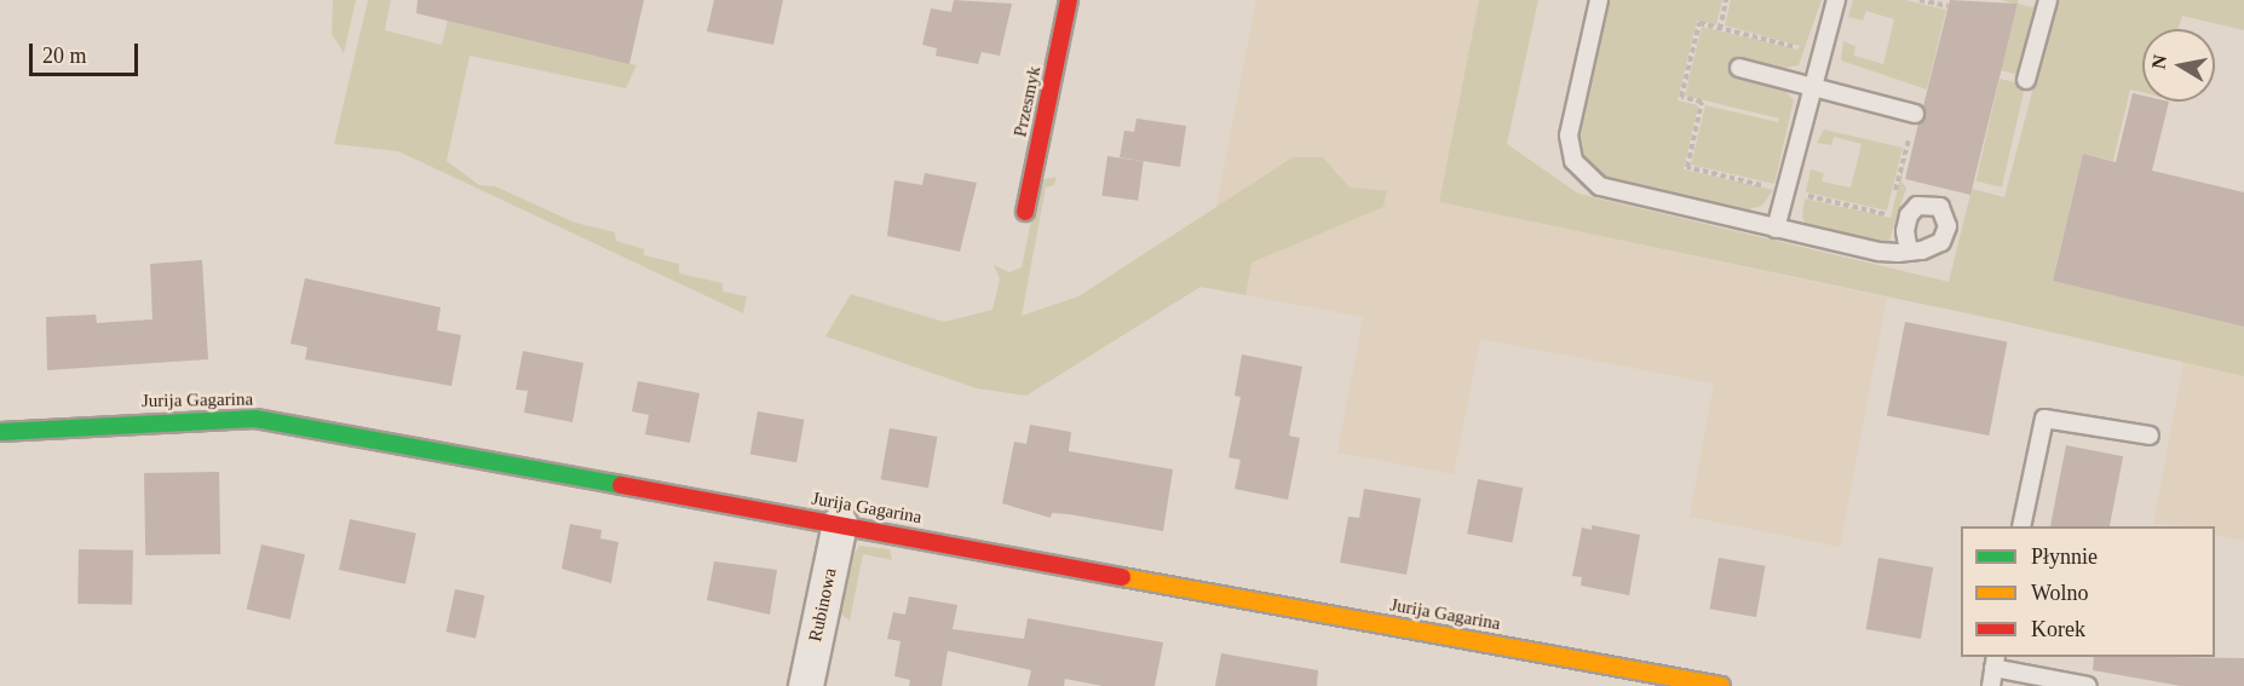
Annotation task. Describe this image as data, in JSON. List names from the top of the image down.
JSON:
{
  "streets": {
    "street": ["Przesmyk", "Jurija Gagarina", "Rubinowa"]
  },
  "crossings": [
    ["Jurija Gagarina", "Rubinowa"]
  ],
  "legend": ["Płynnie", "Wolno", "Korek"],
  "scale_bar": "20 m",
  "north": "left"
}
